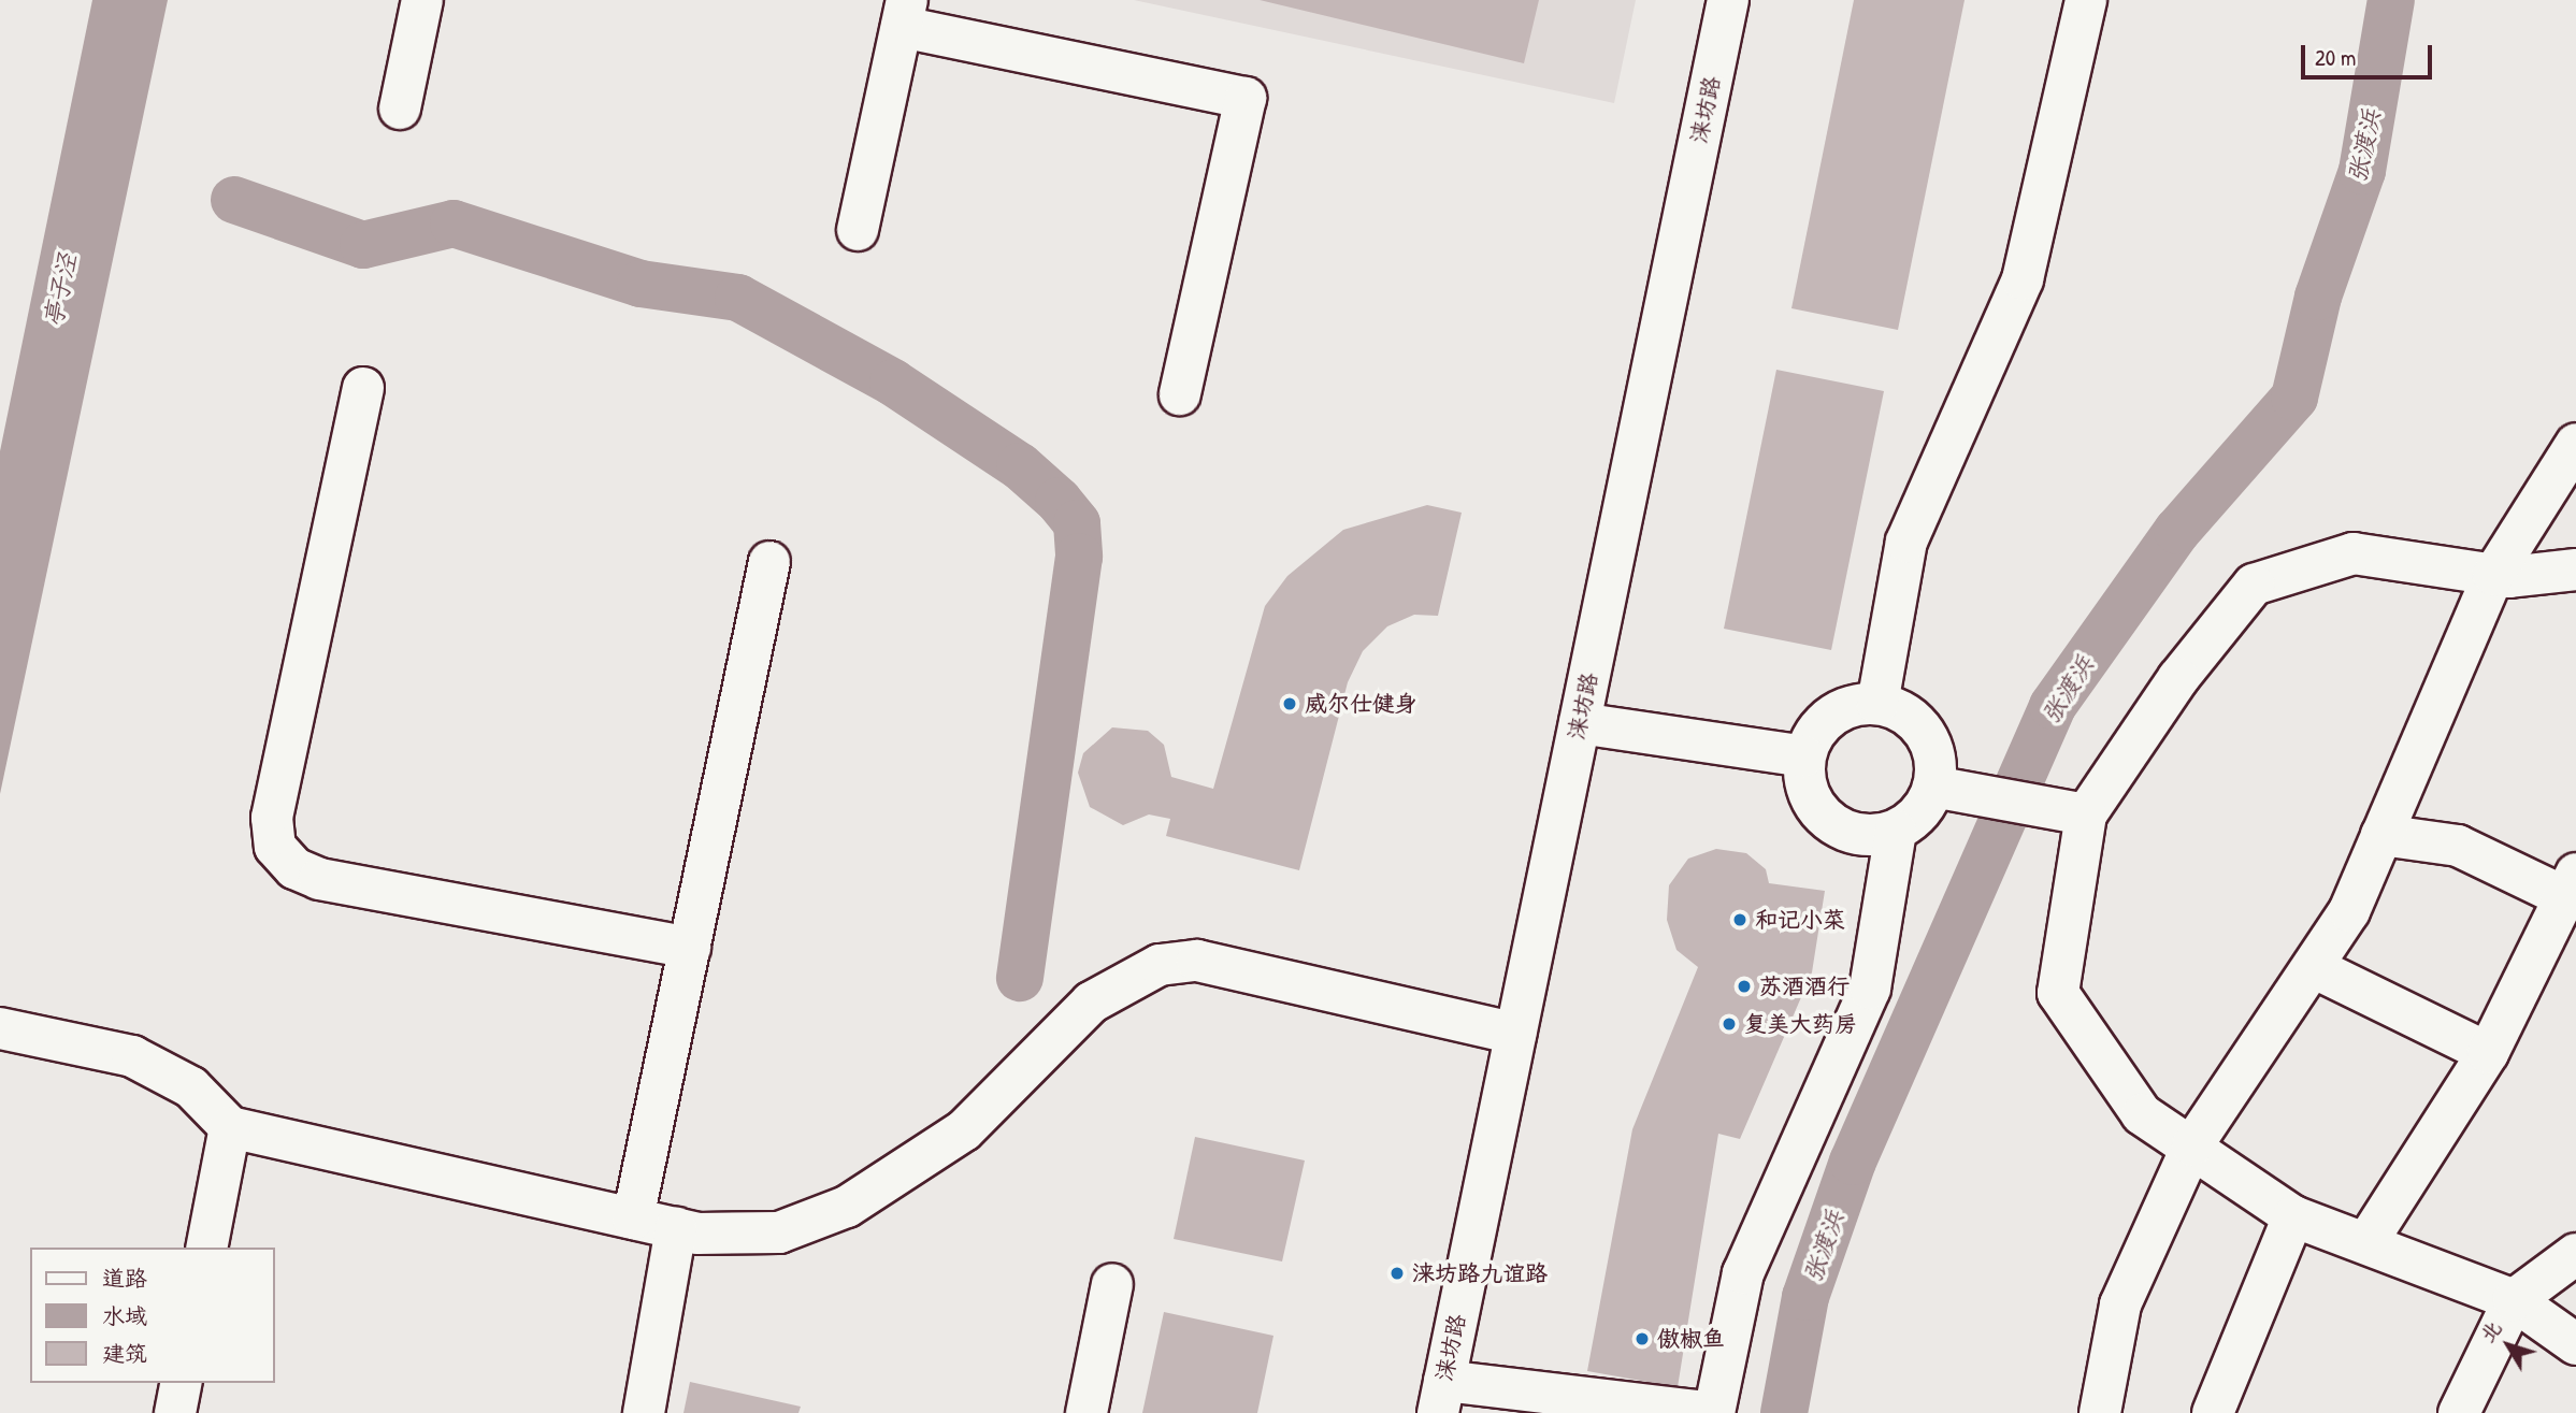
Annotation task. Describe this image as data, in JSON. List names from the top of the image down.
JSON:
{
  "streets": {
    "street": ["涞坊路"]
  },
  "water": ["张渡浜", "亭子泾"],
  "places": [
    "威尔仕健身",
    "和记小菜",
    "苏酒酒行",
    "复美大药房",
    "涞坊路九谊路",
    "傲椒鱼"
  ],
  "legend": ["道路", "水域", "建筑"],
  "scale_bar": "20 m",
  "north": "top left"
}
